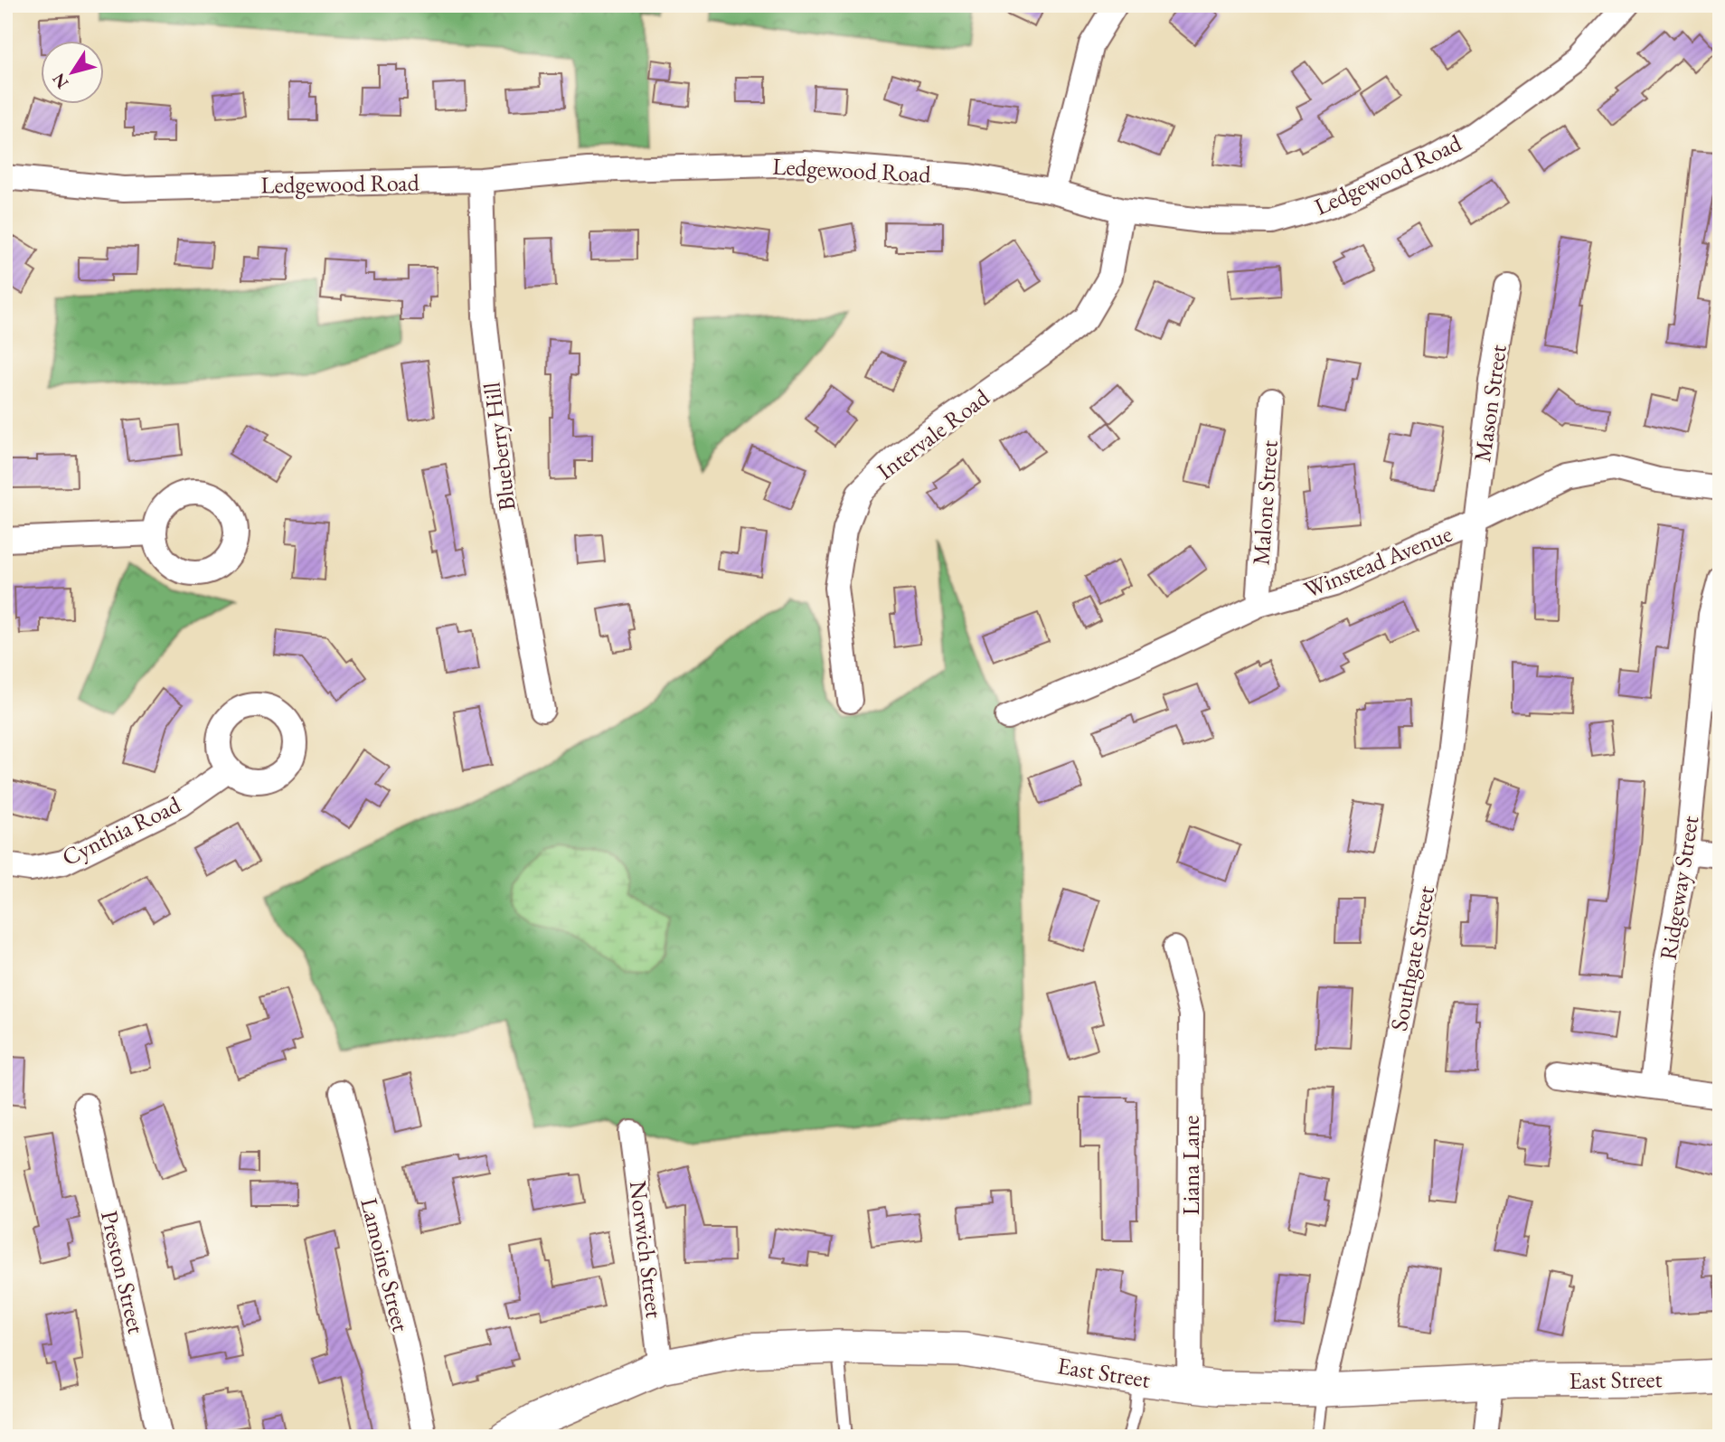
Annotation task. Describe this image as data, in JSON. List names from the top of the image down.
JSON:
{
  "streets": {
    "main road": ["East Street"],
    "street": [
      "Ledgewood Road",
      "Mason Street",
      "Intervale Road",
      "Blueberry Hill",
      "Malone Street",
      "Winstead Avenue",
      "Cynthia Road",
      "Ridgeway Street",
      "Southgate Street",
      "Liana Lane",
      "Norwich Street",
      "Lamoine Street",
      "Preston Street"
    ]
  },
  "crossings": [
    ["Ledgewood Road", "Intervale Road"],
    ["Ledgewood Road", "Blueberry Hill"],
    ["Mason Street", "Winstead Avenue"],
    ["Mason Street", "Southgate Street"],
    ["Malone Street", "Winstead Avenue"],
    ["Winstead Avenue", "Southgate Street"],
    ["Southgate Street", "East Street"],
    ["Liana Lane", "East Street"],
    ["Norwich Street", "East Street"]
  ],
  "north": "bottom left"
}
